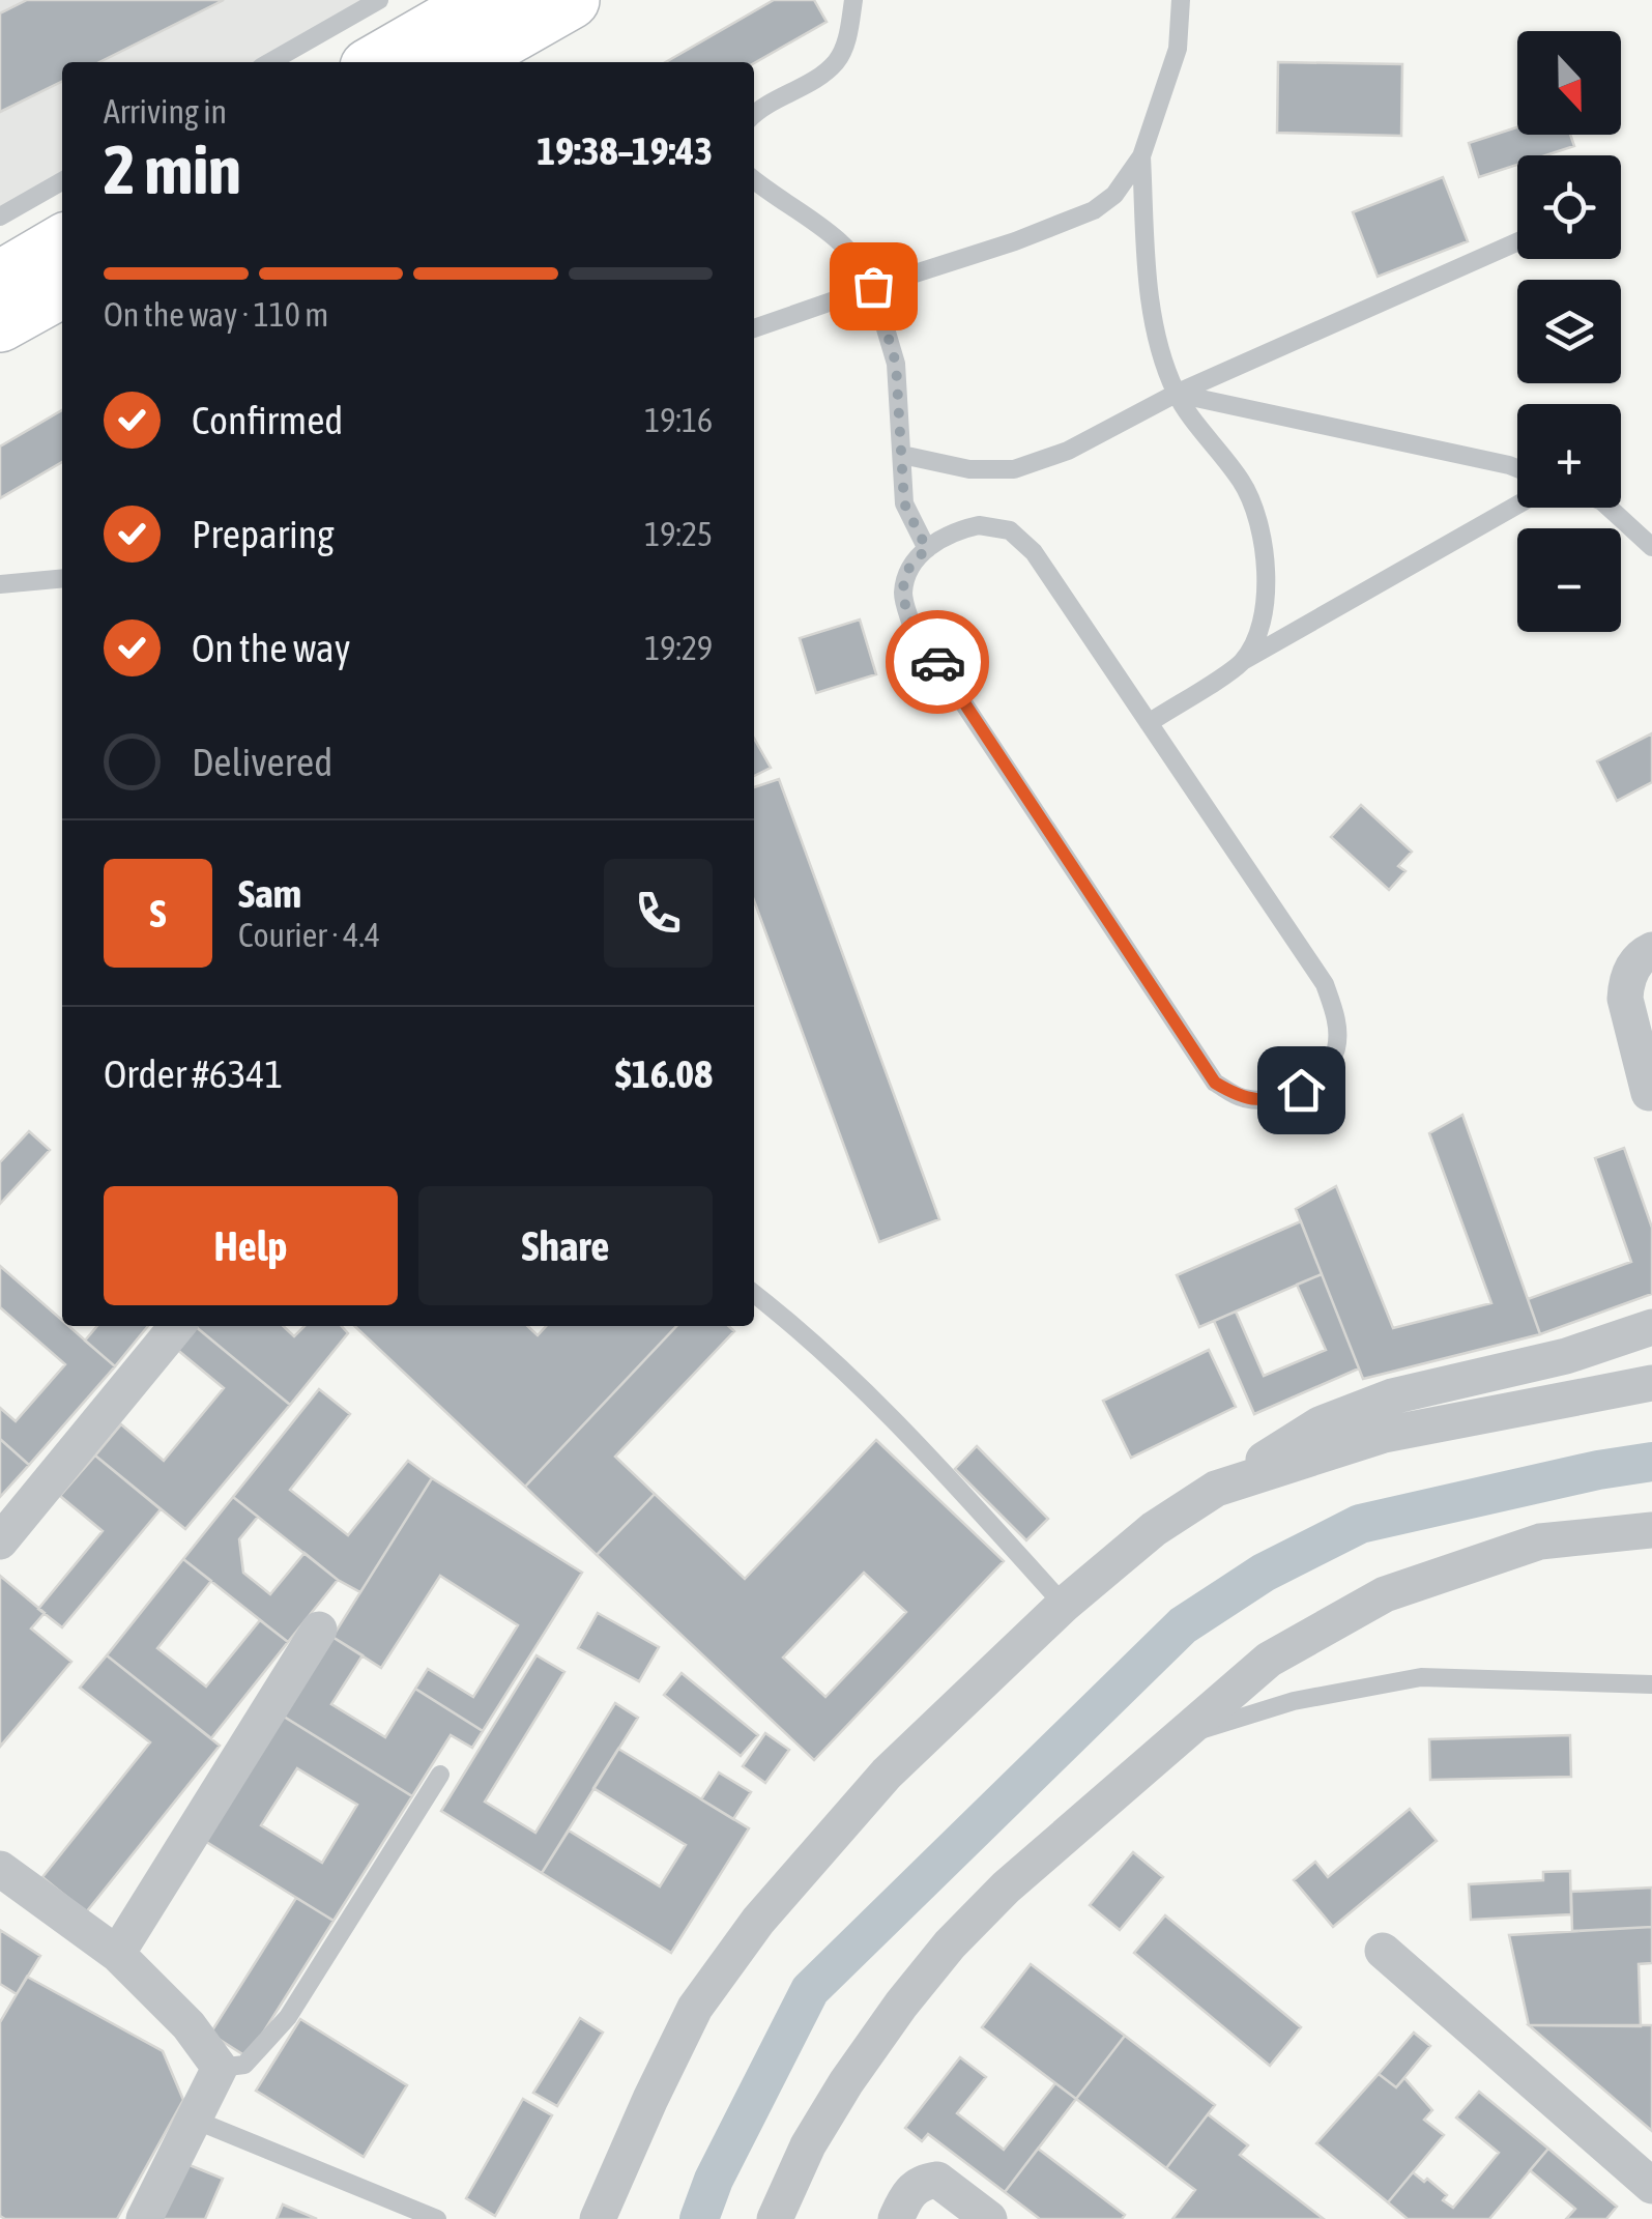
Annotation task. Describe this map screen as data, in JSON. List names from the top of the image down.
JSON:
{
  "north": "bottom",
  "page": {
    "map_buttons": ["+", "−"],
    "heading": ["2 min", "Arriving in", "19:38–19:43"],
    "panel": [
      "Sam",
      "Courier · 4.4",
      "Order #6341",
      "$16.08"
    ],
    "bar": "On the way · 110 m",
    "list": [
      ["Confirmed", "19:16"],
      ["Preparing", "19:25"],
      ["On the way", "19:29"],
      "Delivered"
    ],
    "round": "S",
    "buttons": ["Help", "Share"]
  }
}
